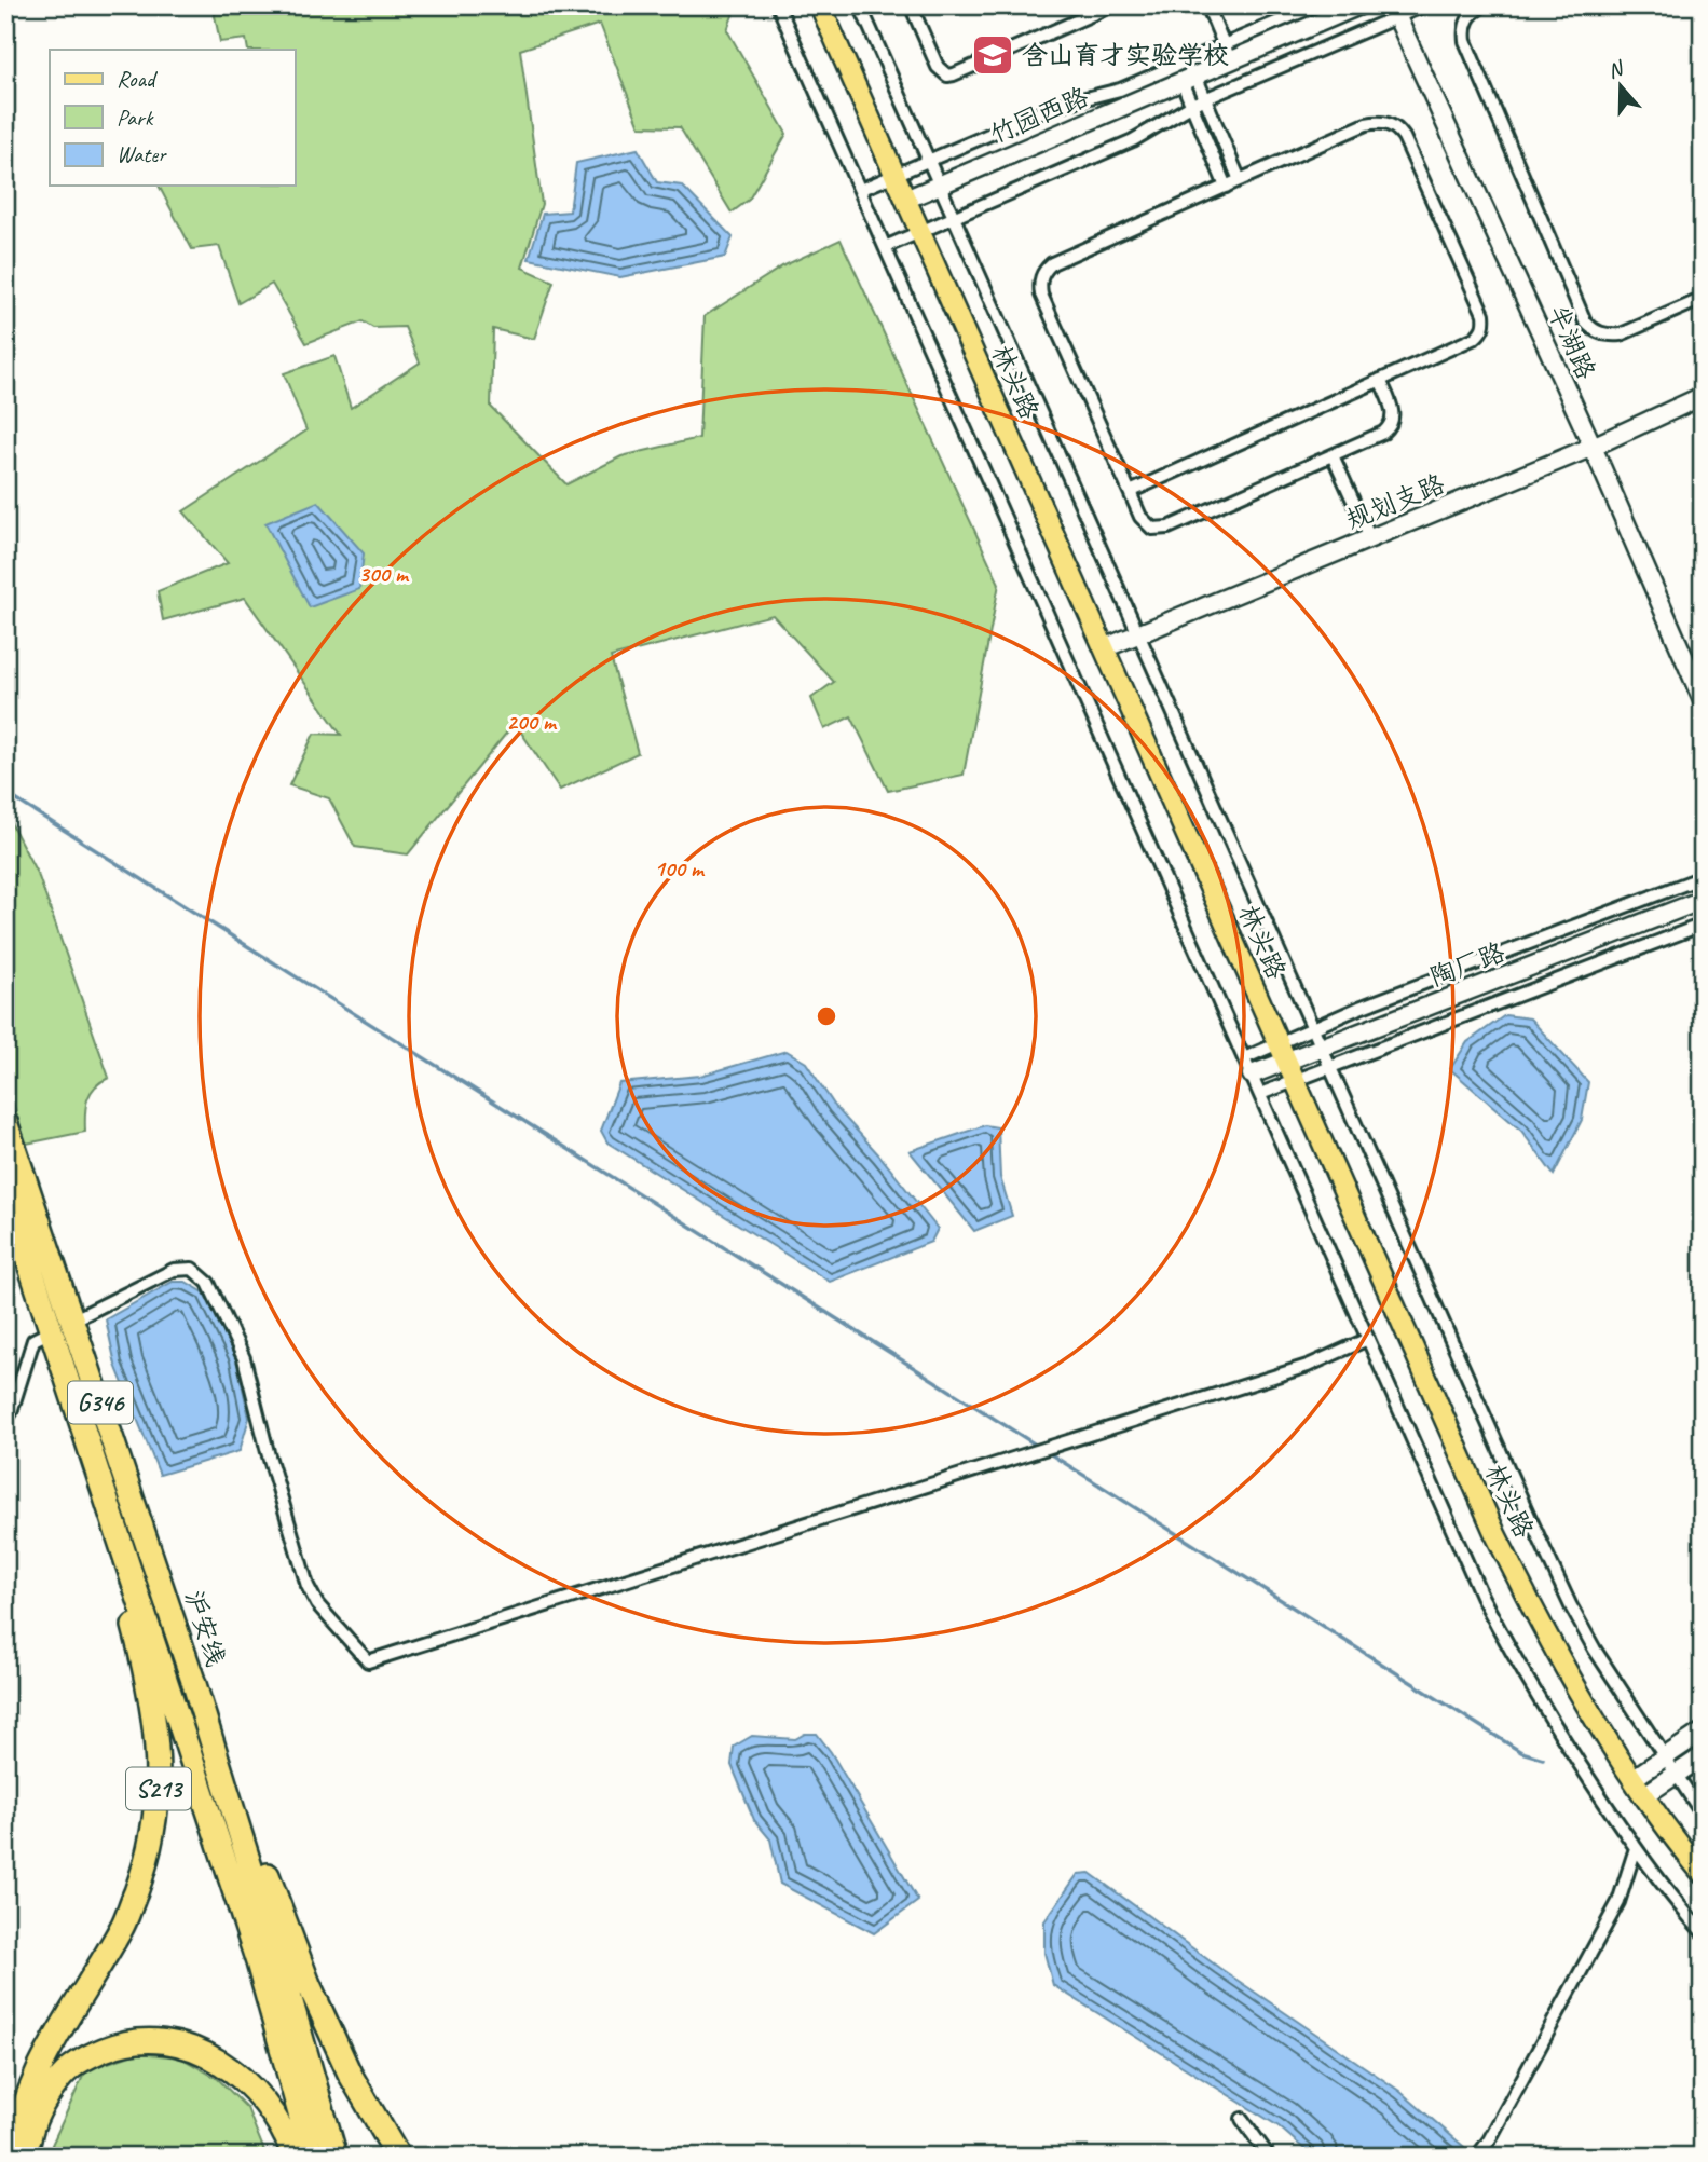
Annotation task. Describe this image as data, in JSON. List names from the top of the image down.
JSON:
{
  "streets": {
    "highway": ["G346", "沪安线", "S213"],
    "main road": ["林头路"],
    "street": [
      "竹园西路",
      "半湖路",
      "规划支路",
      "陶厂路"
    ]
  },
  "crossings": [
    ["竹园西路", "林头路"],
    ["半湖路", "规划支路"],
    ["林头路", "规划支路"],
    ["林头路", "陶厂路"],
    ["沪安线", "S213"]
  ],
  "places": {
    "school or university": ["含山育才实验学校"]
  },
  "legend": ["Road", "Park", "Water"],
  "north": "top",
  "rings": ["300 m", "200 m", "100 m"]
}
